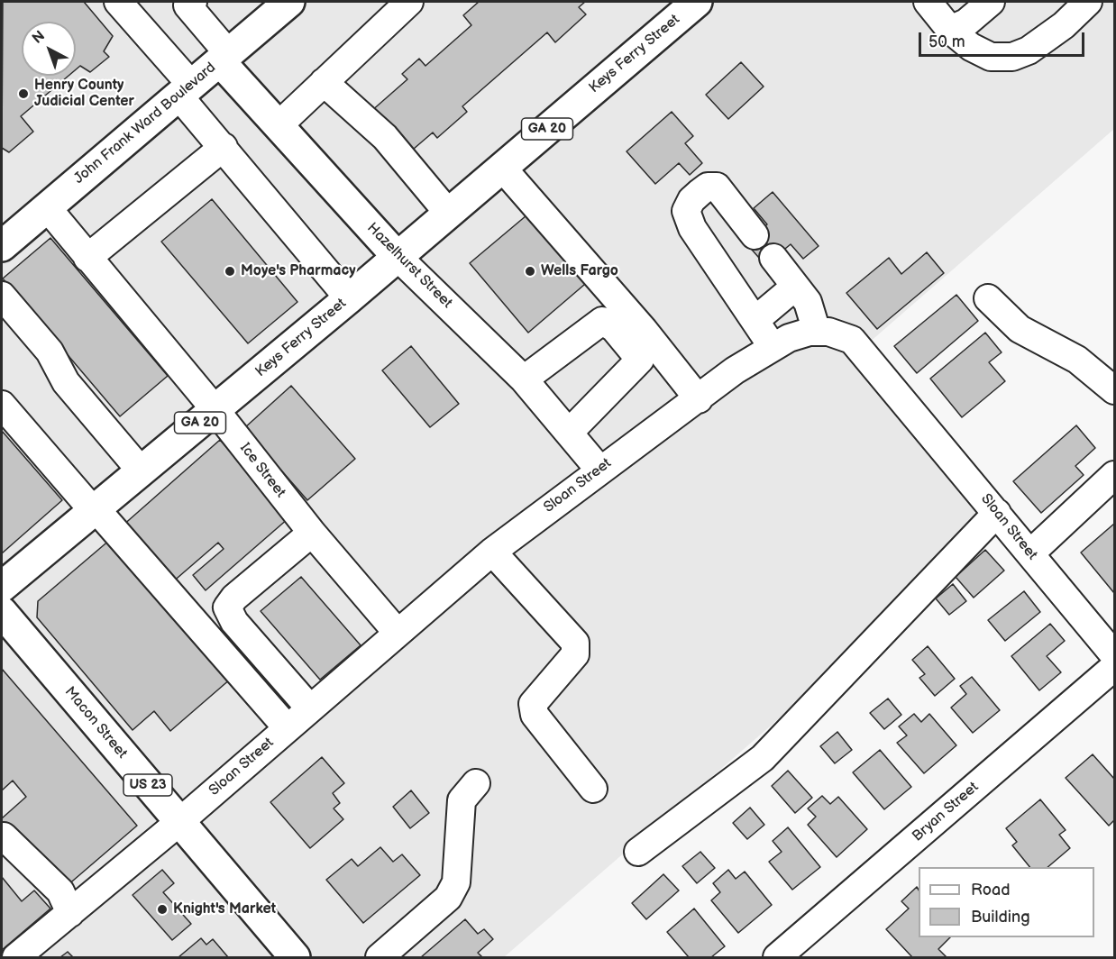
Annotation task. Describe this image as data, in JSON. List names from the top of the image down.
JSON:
{
  "streets": {
    "main road": [
      "Keys Ferry Street",
      "John Frank Ward Boulevard",
      "GA 20",
      "Hazelhurst Street",
      "Macon Street",
      "US 23"
    ],
    "street": ["Ice Street", "Sloan Street", "Bryan Street"]
  },
  "crossings": [
    ["Keys Ferry Street", "Hazelhurst Street"],
    ["Keys Ferry Street", "Ice Street"],
    ["John Frank Ward Boulevard", "Hazelhurst Street"],
    ["John Frank Ward Boulevard", "Ice Street"],
    ["Hazelhurst Street", "Sloan Street"],
    ["Ice Street", "Sloan Street"],
    ["Sloan Street", "Macon Street"]
  ],
  "places": [
    "Henry County Judicial Center",
    "Moye's Pharmacy",
    "Wells Fargo",
    "Knight's Market"
  ],
  "legend": ["Road", "Building"],
  "scale_bar": "50 m",
  "north": "top left"
}
